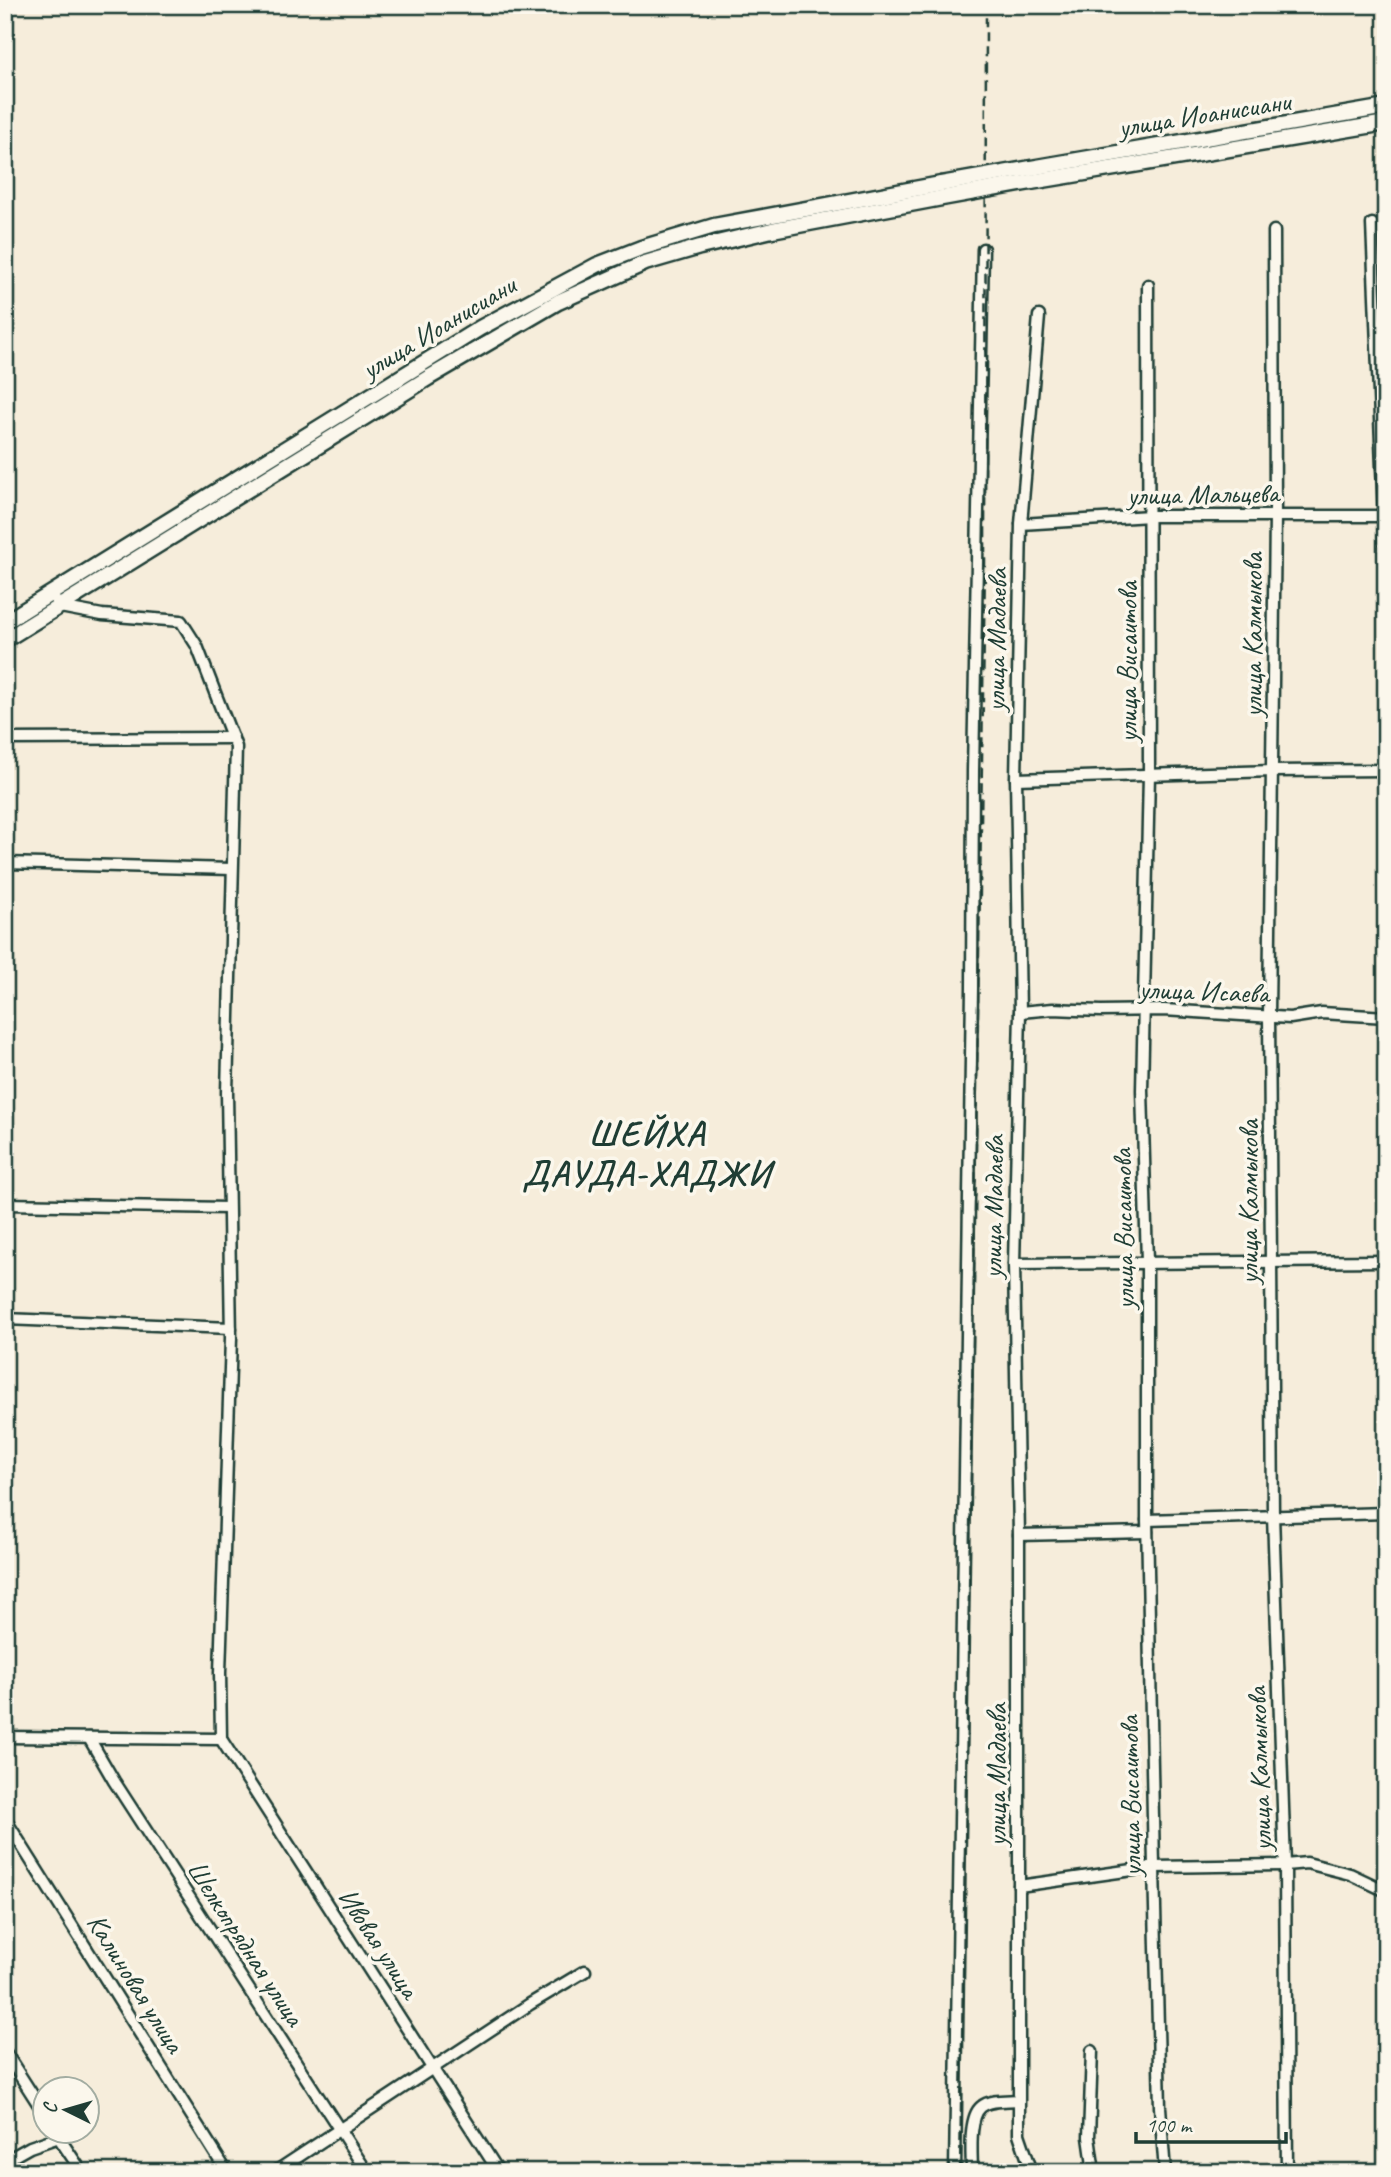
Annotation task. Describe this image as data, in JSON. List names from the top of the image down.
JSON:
{
  "streets": {
    "main road": ["улица Иоанисиани"],
    "street": [
      "улица Мальцева",
      "улица Калмыкова",
      "улица Мадаева",
      "улица Висаитова",
      "улица Исаева",
      "Шелкопрядная улица",
      "Ивовая улица",
      "Калиновая улица"
    ]
  },
  "crossings": [
    ["улица Мальцева", "улица Калмыкова"],
    ["улица Мальцева", "улица Мадаева"],
    ["улица Мальцева", "улица Висаитова"],
    ["улица Калмыкова", "улица Исаева"],
    ["улица Мадаева", "улица Исаева"],
    ["улица Висаитова", "улица Исаева"]
  ],
  "districts": ["ШЕЙХА ДАУДА-ХАДЖИ"],
  "scale_bar": "100 m",
  "north": "left"
}
